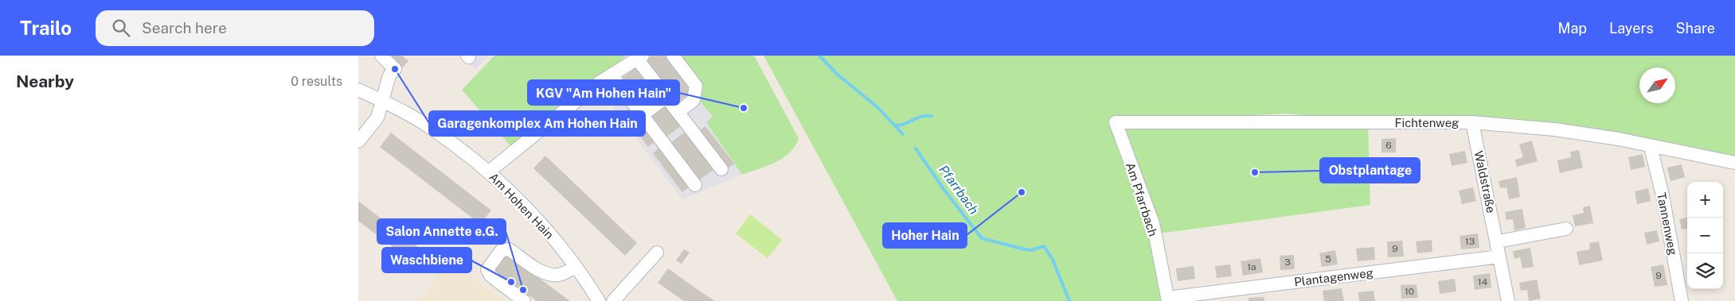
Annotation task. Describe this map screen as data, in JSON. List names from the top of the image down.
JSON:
{
  "streets": {
    "street": [
      "Fichtenweg",
      "Waldstraße",
      "Am Pfarrbach",
      "Am Hohen Hain",
      "Tannenweg",
      "Plantagenweg"
    ]
  },
  "crossings": [
    ["Fichtenweg", "Waldstraße"],
    ["Fichtenweg", "Am Pfarrbach"],
    ["Fichtenweg", "Tannenweg"],
    ["Waldstraße", "Plantagenweg"],
    ["Am Pfarrbach", "Plantagenweg"]
  ],
  "water": ["Pfarrbach"],
  "places": [
    "Garagenkomplex Am Hohen Hain",
    "KGV \"Am Hohen Hain\"",
    "Obstplantage",
    "Hoher Hain",
    "Waschbiene",
    "Salon Annette e.G."
  ],
  "house_numbers": [
    "6",
    "13",
    "9",
    "5",
    "3",
    "1a",
    "9",
    "14",
    "10"
  ],
  "north": "top right",
  "page": {
    "header": "Trailo",
    "search": "Search here",
    "nav": ["Map", "Layers", "Share"],
    "heading": ["Nearby", "0 results"],
    "map_buttons": ["+", "−"]
  }
}
